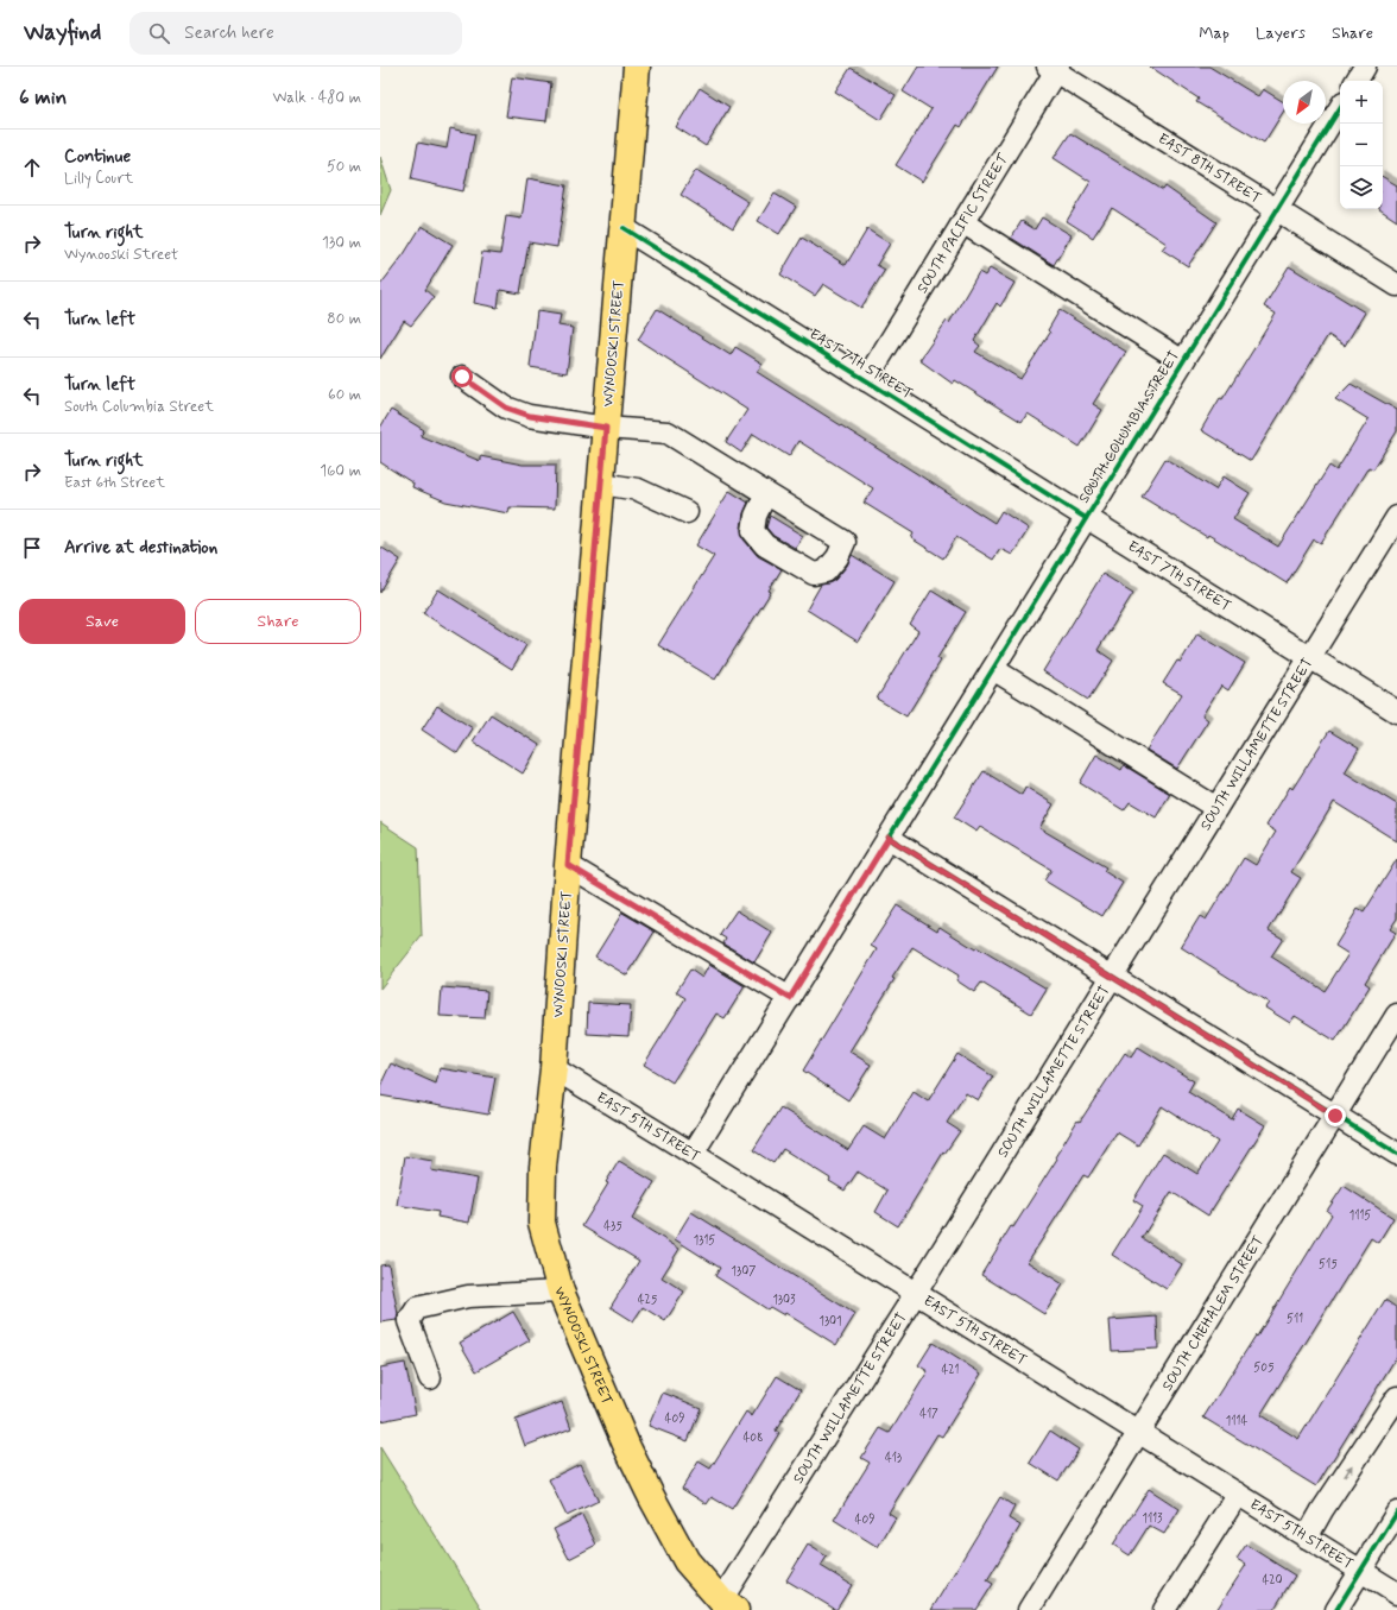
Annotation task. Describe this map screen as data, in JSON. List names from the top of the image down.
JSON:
{
  "streets": {
    "main road": ["WYNOOSKI STREET"],
    "street": [
      "EAST 8TH STREET",
      "SOUTH PACIFIC STREET",
      "EAST 7TH STREET",
      "SOUTH COLUMBIA STREET",
      "SOUTH WILLAMETTE STREET",
      "EAST 5TH STREET",
      "SOUTH CHEHALEM STREET"
    ]
  },
  "crossings": [
    ["EAST 8TH STREET", "SOUTH PACIFIC STREET"],
    ["EAST 8TH STREET", "SOUTH COLUMBIA STREET"],
    ["SOUTH PACIFIC STREET", "EAST 7TH STREET"],
    ["WYNOOSKI STREET", "EAST 7TH STREET"],
    ["WYNOOSKI STREET", "SOUTH WILLAMETTE STREET"],
    ["WYNOOSKI STREET", "EAST 5TH STREET"],
    ["EAST 7TH STREET", "SOUTH COLUMBIA STREET"],
    ["EAST 7TH STREET", "SOUTH WILLAMETTE STREET"],
    ["SOUTH COLUMBIA STREET", "EAST 5TH STREET"],
    ["SOUTH WILLAMETTE STREET", "EAST 5TH STREET"],
    ["EAST 5TH STREET", "SOUTH CHEHALEM STREET"]
  ],
  "house_numbers": [
    "1115",
    "435",
    "1315",
    "515",
    "1307",
    "425",
    "1303",
    "511",
    "1301",
    "505",
    "421",
    "417",
    "409",
    "1114",
    "408",
    "413",
    "1113",
    "409",
    "420"
  ],
  "north": "bottom left",
  "page": {
    "header": "Wayfind",
    "search": "Search here",
    "nav": ["Map", "Layers", "Share"],
    "heading": ["6 min", "Walk · 480 m"],
    "map_buttons": ["+", "−"],
    "list": [
      ["Continue", "Lilly Court", "50 m"],
      ["Turn right", "Wynooski Street", "130 m"],
      ["Turn left", "80 m"],
      ["Turn left", "South Columbia Street", "60 m"],
      ["Turn right", "East 6th Street", "160 m"],
      "Arrive at destination"
    ],
    "buttons": ["Save", "Share"]
  }
}
